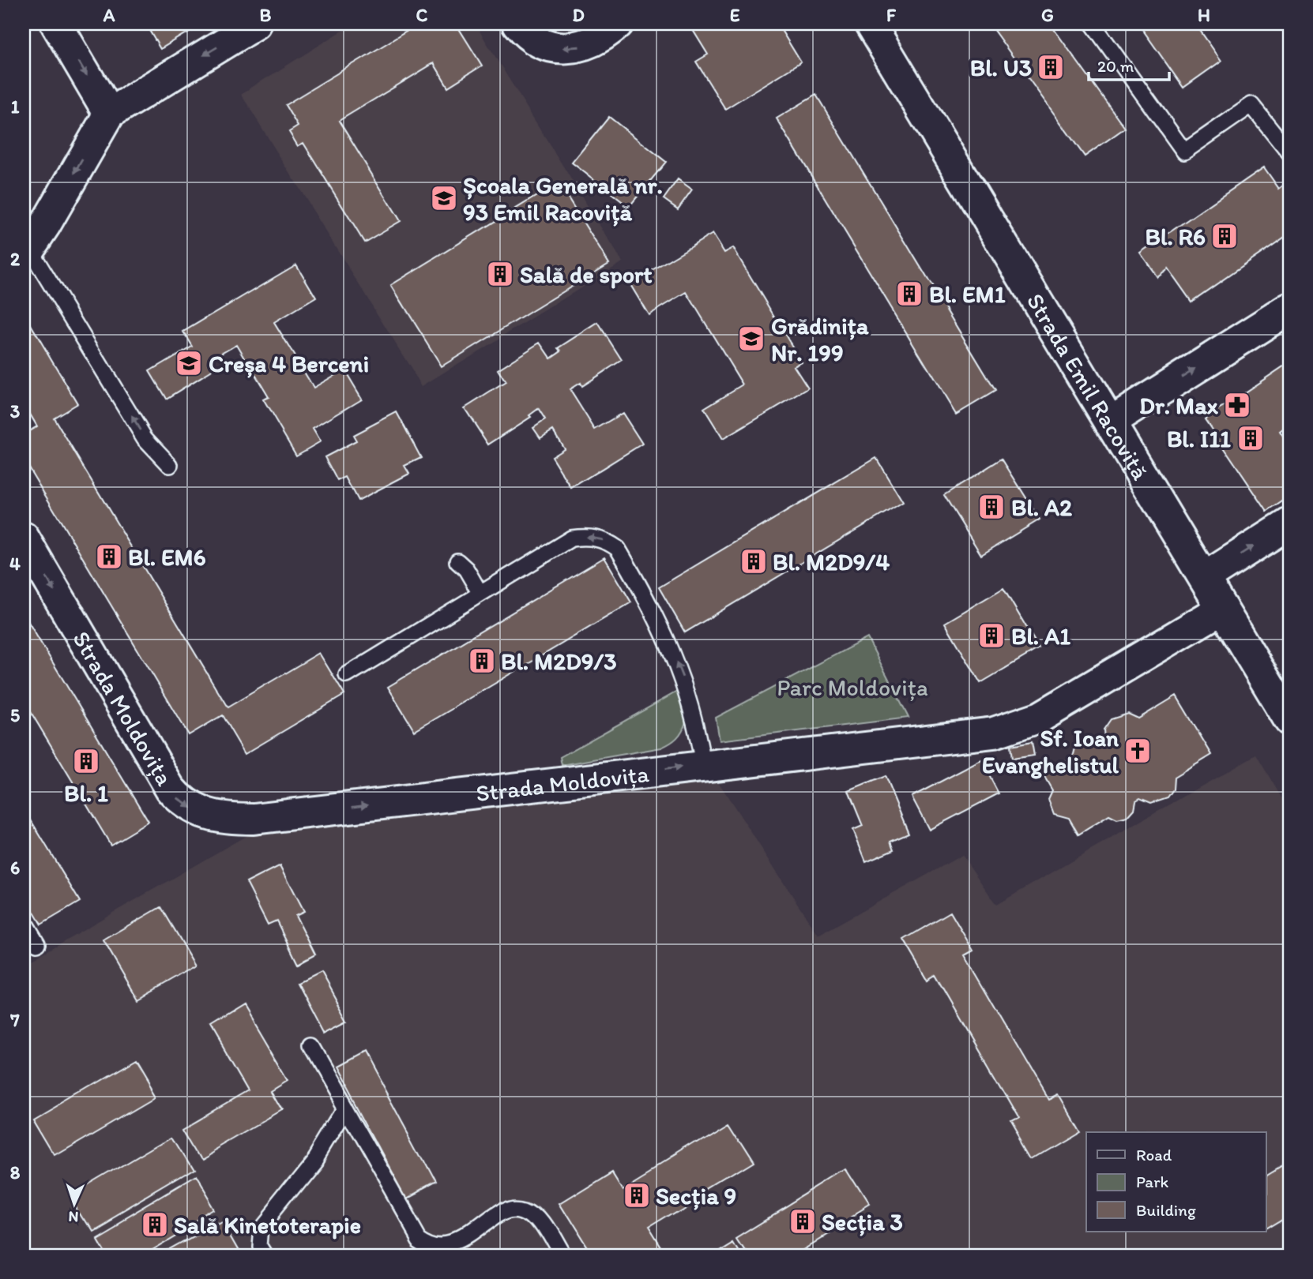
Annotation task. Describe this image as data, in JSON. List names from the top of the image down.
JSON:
{
  "streets": {
    "street": ["Strada Emil Racoviță", "Strada Moldovița"]
  },
  "crossings": [
    ["Strada Emil Racoviță", "Strada Moldovița"]
  ],
  "one_way": ["Strada Moldovița"],
  "parks": ["Parc Moldovița"],
  "places": {
    "building": [
      "Bl. U3",
      "Bl. R6",
      "Sală de sport",
      "Bl. EM1",
      "Bl. I11",
      "Bl. A2",
      "Bl. EM6",
      "Bl. M2D9/4",
      "Bl. A1",
      "Bl. M2D9/3",
      "Bl. 1",
      "Secția 9",
      "Secția 3",
      "Sală Kinetoterapie"
    ],
    "school or university": ["Școala Generală nr. 93 Emil Racoviță", "Grădinița Nr. 199", "Creșa 4 Berceni"],
    "pharmacy": ["Dr. Max"],
    "church": ["Sf. Ioan Evanghelistul"]
  },
  "legend": ["Road", "Park", "Building"],
  "scale_bar": "20 m",
  "north": "bottom",
  "grid": {
    "columns": [
      "A",
      "B",
      "C",
      "D",
      "E",
      "F",
      "G",
      "H"
    ],
    "rows": [
      "1",
      "2",
      "3",
      "4",
      "5",
      "6",
      "7",
      "8"
    ]
  }
}
